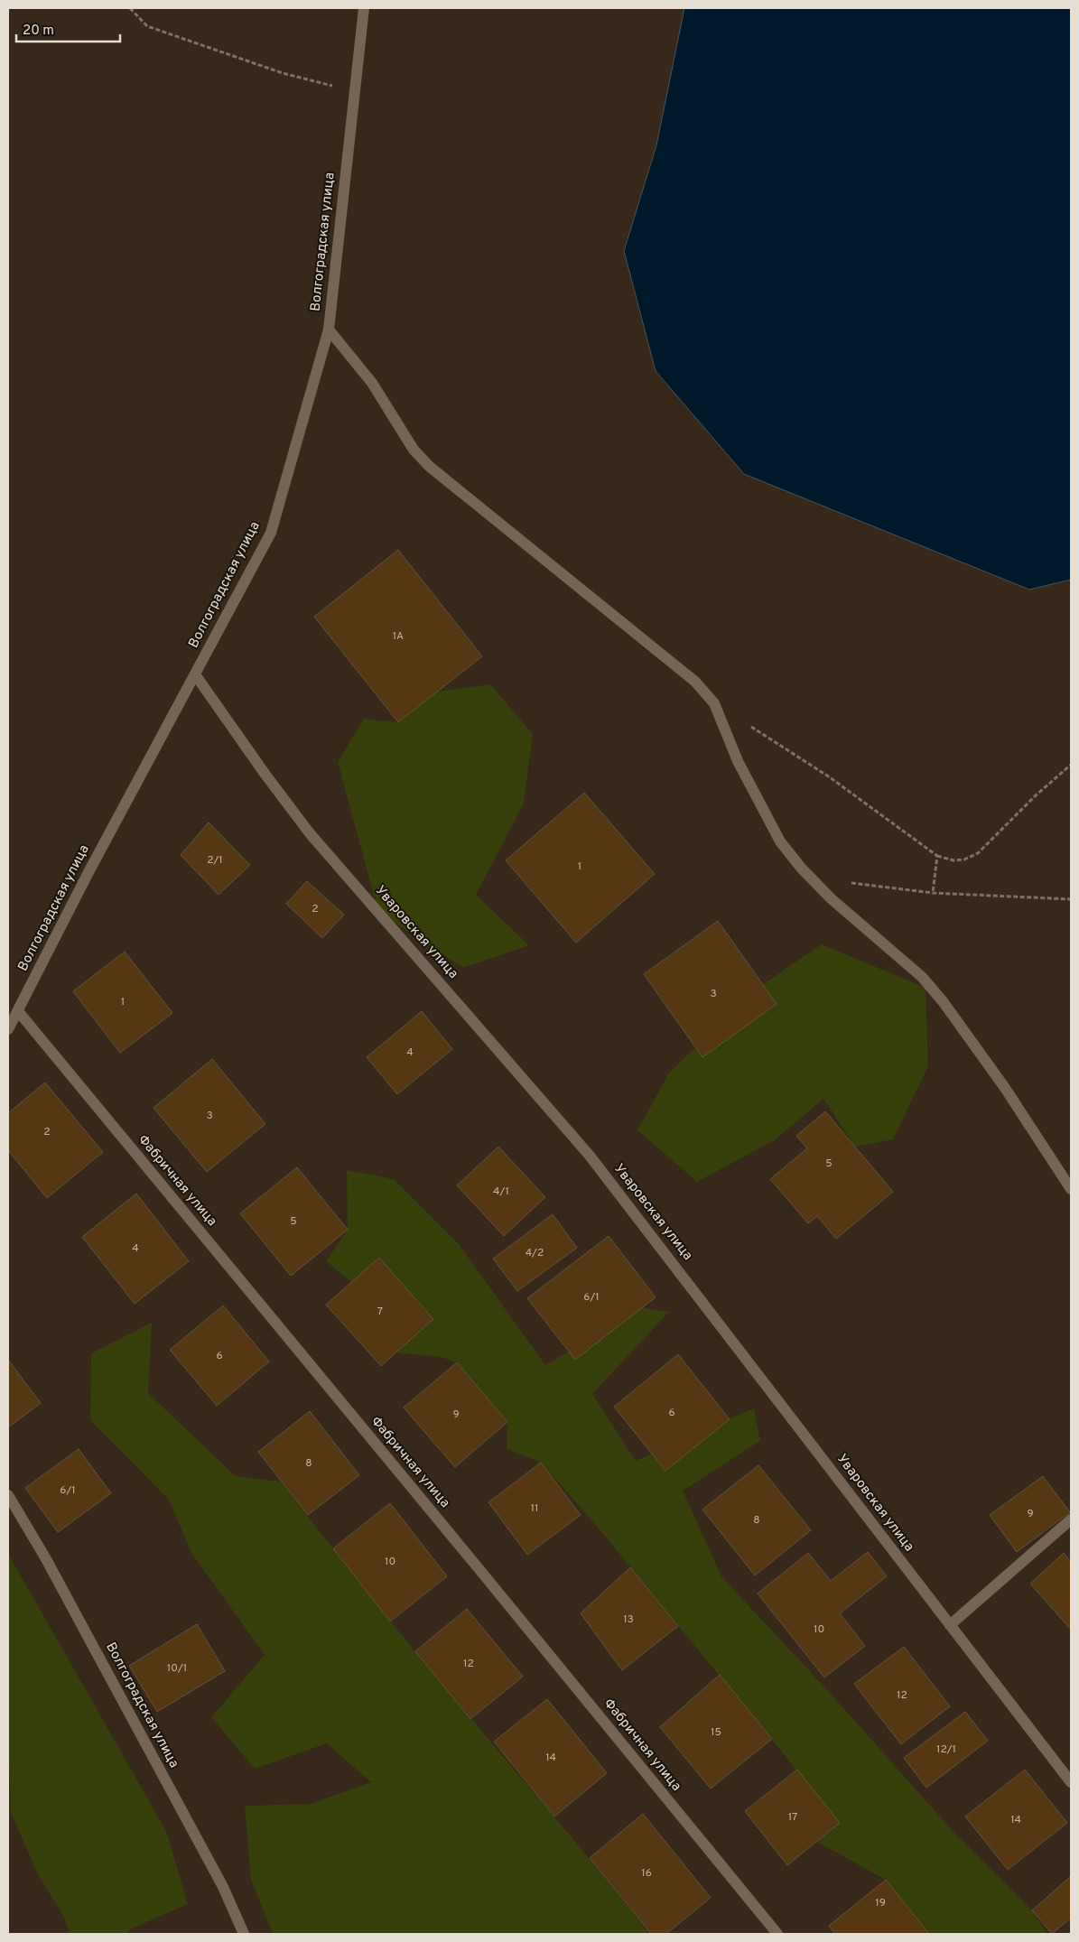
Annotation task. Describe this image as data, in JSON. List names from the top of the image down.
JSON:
{
  "streets": {
    "street": ["Волгоградская улица", "Уваровская улица", "Фабричная улица"]
  },
  "crossings": [
    ["Волгоградская улица", "Уваровская улица"],
    ["Волгоградская улица", "Фабричная улица"]
  ],
  "house_numbers": [
    "1А",
    "2/1",
    "1",
    "2",
    "3",
    "1",
    "4",
    "3",
    "2",
    "5",
    "4/1",
    "5",
    "4",
    "4/2",
    "6/1",
    "7",
    "6",
    "6",
    "9",
    "8",
    "6/1",
    "11",
    "9",
    "8",
    "10",
    "13",
    "10",
    "12",
    "10/1",
    "12",
    "15",
    "12/1",
    "14",
    "17",
    "14",
    "16",
    "19"
  ],
  "scale_bar": "20 m"
}
